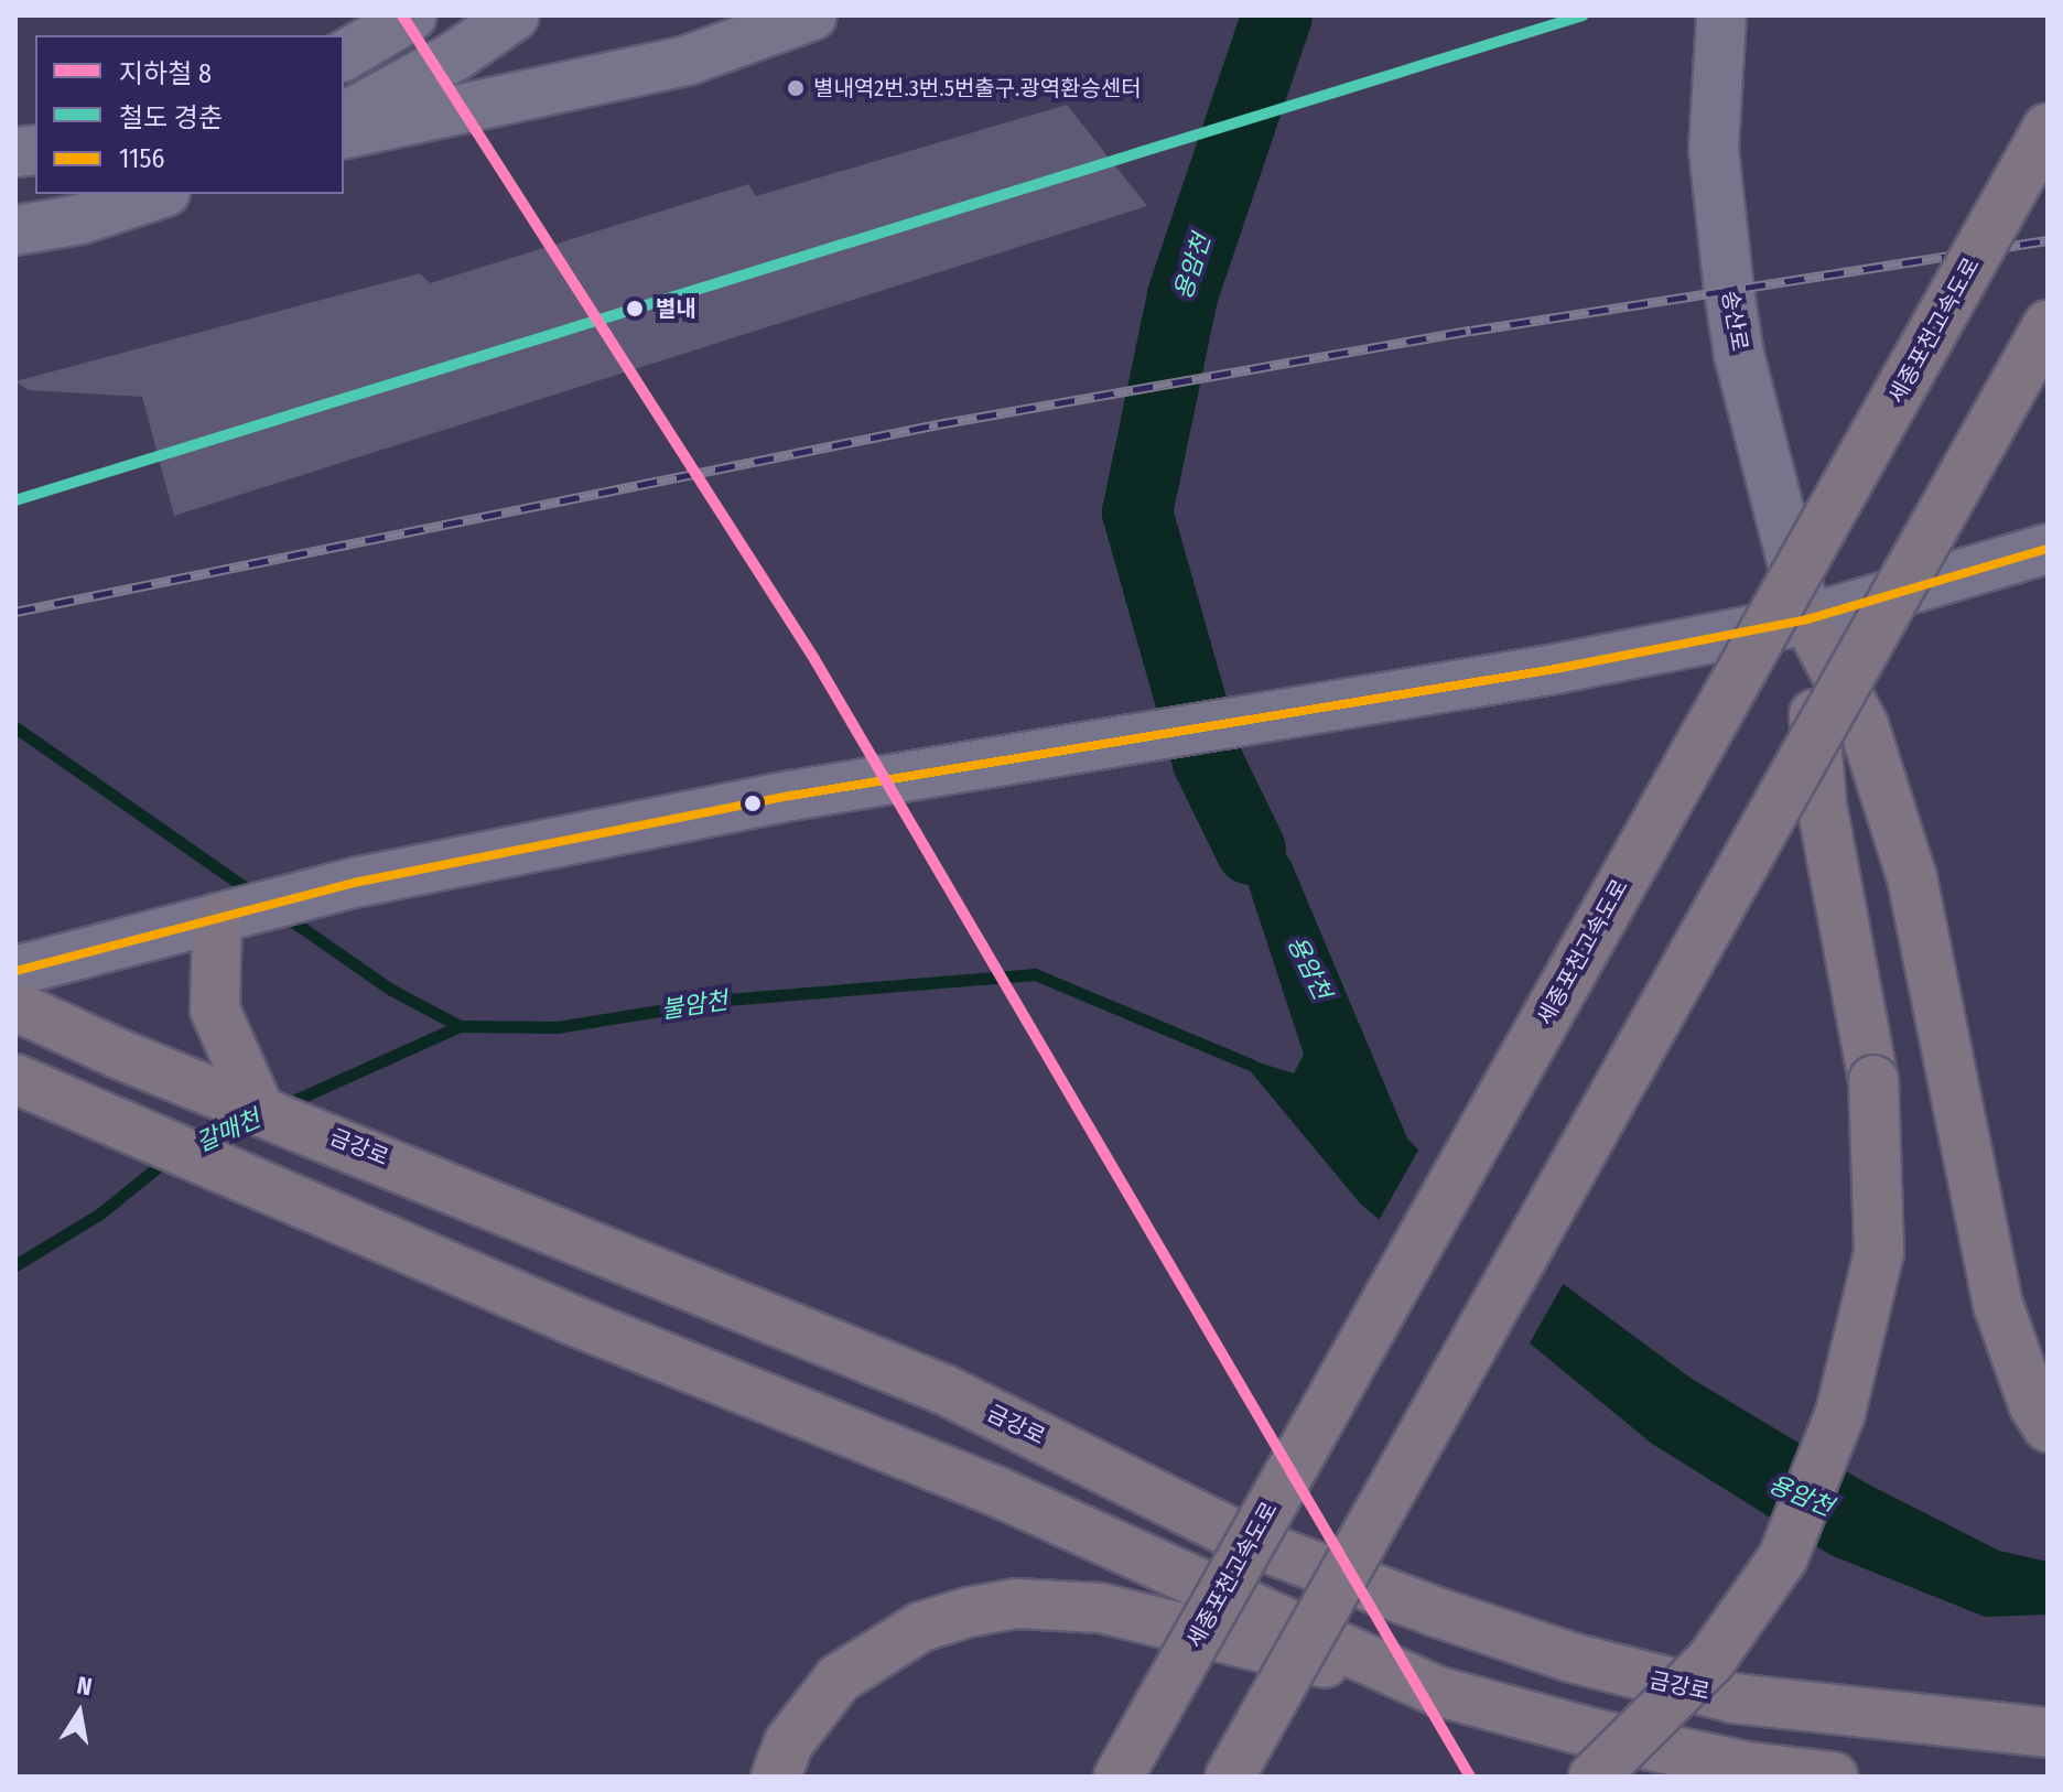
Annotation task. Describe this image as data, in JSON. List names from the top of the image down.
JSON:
{
  "streets": {
    "highway": ["세종포천고속도로", "금강로"],
    "street": ["송산로"]
  },
  "water": ["용암천", "불암천", "갈매천"],
  "places": ["별내역2번.3번.5번출구.광역환승센터", "별내"],
  "lines": ["metro line 8", "rail line 경춘", "transit line 1156"],
  "legend": ["지하철 8", "철도 경춘", "1156"],
  "north": "top"
}
